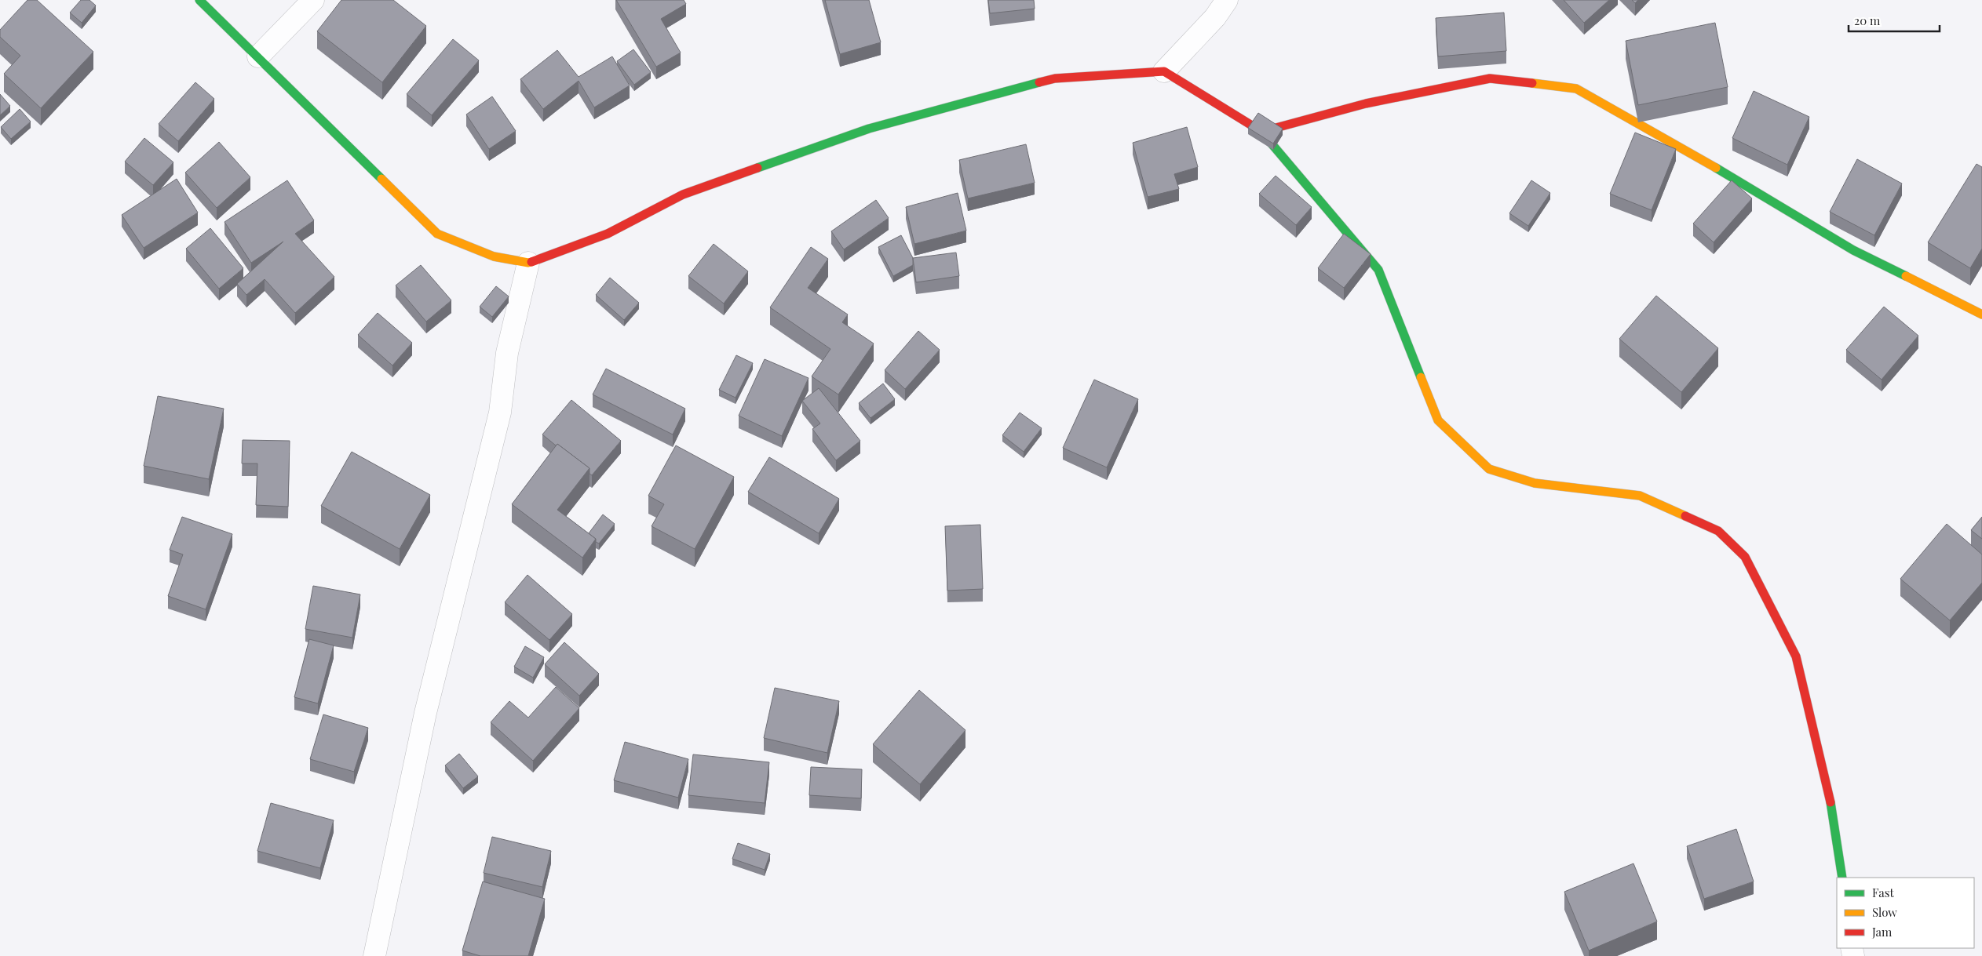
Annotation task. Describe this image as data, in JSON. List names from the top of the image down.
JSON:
{
  "legend": ["Fast", "Slow", "Jam"],
  "scale_bar": "20 m"
}
